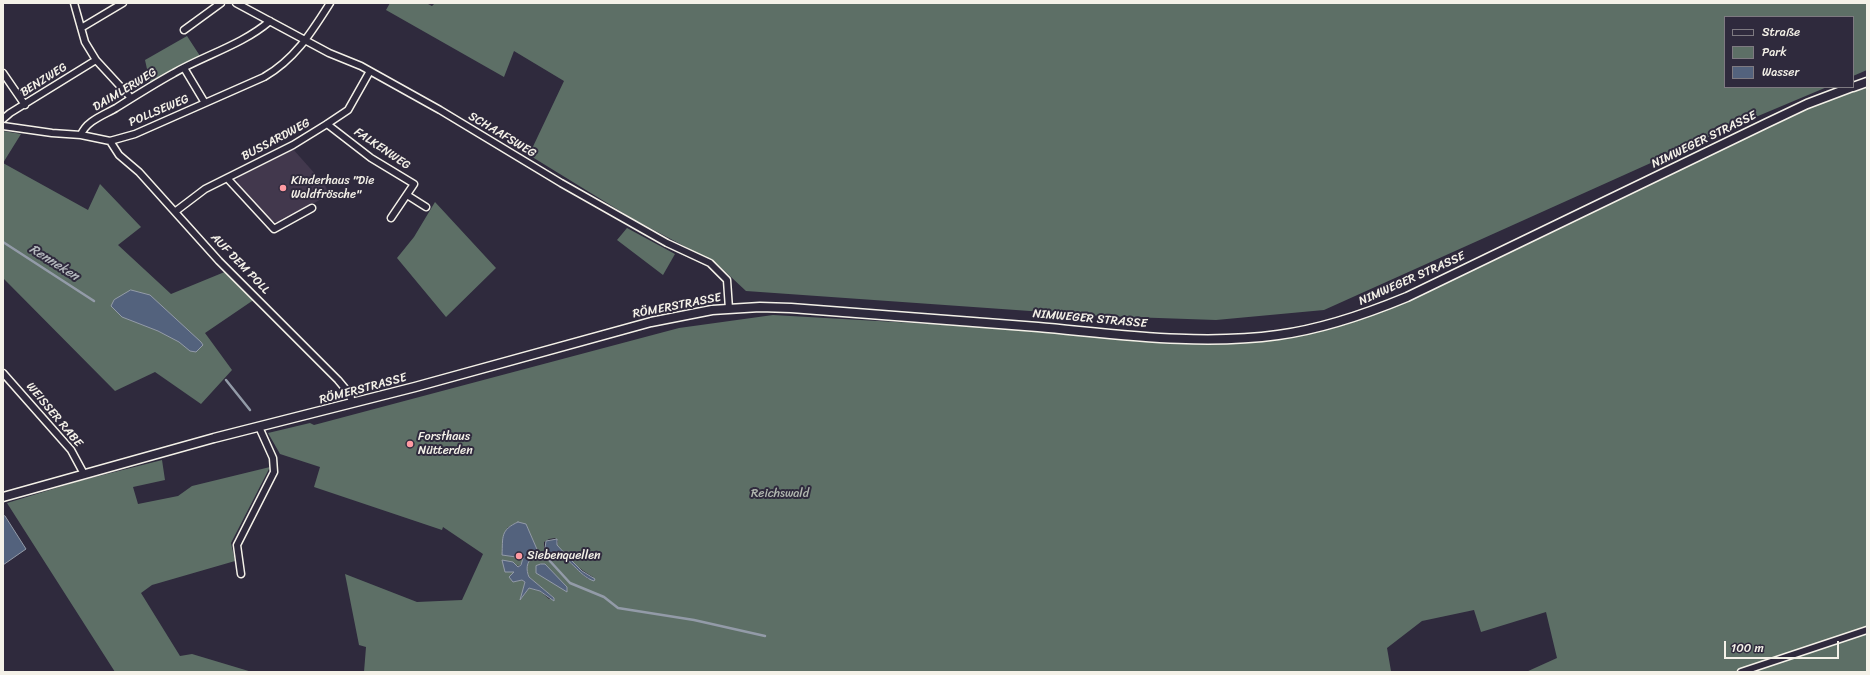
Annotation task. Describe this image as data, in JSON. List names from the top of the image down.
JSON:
{
  "streets": {
    "main road": ["NIMWEGER STRASSE", "RÖMERSTRASSE"],
    "street": [
      "BENZWEG",
      "DAIMLERWEG",
      "POLLSEWEG",
      "SCHAAFSWEG",
      "BUSSARDWEG",
      "FALKENWEG",
      "AUF DEM POLL",
      "WEISSER RABE"
    ]
  },
  "crossings": [
    ["DAIMLERWEG", "POLLSEWEG"],
    ["DAIMLERWEG", "SCHAAFSWEG"],
    ["POLLSEWEG", "SCHAAFSWEG"],
    ["POLLSEWEG", "AUF DEM POLL"],
    ["SCHAAFSWEG", "BUSSARDWEG"],
    ["SCHAAFSWEG", "NIMWEGER STRASSE"],
    ["SCHAAFSWEG", "RÖMERSTRASSE"],
    ["BUSSARDWEG", "FALKENWEG"],
    ["BUSSARDWEG", "AUF DEM POLL"],
    ["NIMWEGER STRASSE", "RÖMERSTRASSE"],
    ["AUF DEM POLL", "RÖMERSTRASSE"],
    ["RÖMERSTRASSE", "WEISSER RABE"]
  ],
  "water": ["Renneken"],
  "parks": ["Reichswald"],
  "places": ["Kinderhaus \"Die Waldfrösche\"", "Forsthaus Nütterden", "Siebenquellen"],
  "legend": ["Straße", "Park", "Wasser"],
  "scale_bar": "100 m"
}
